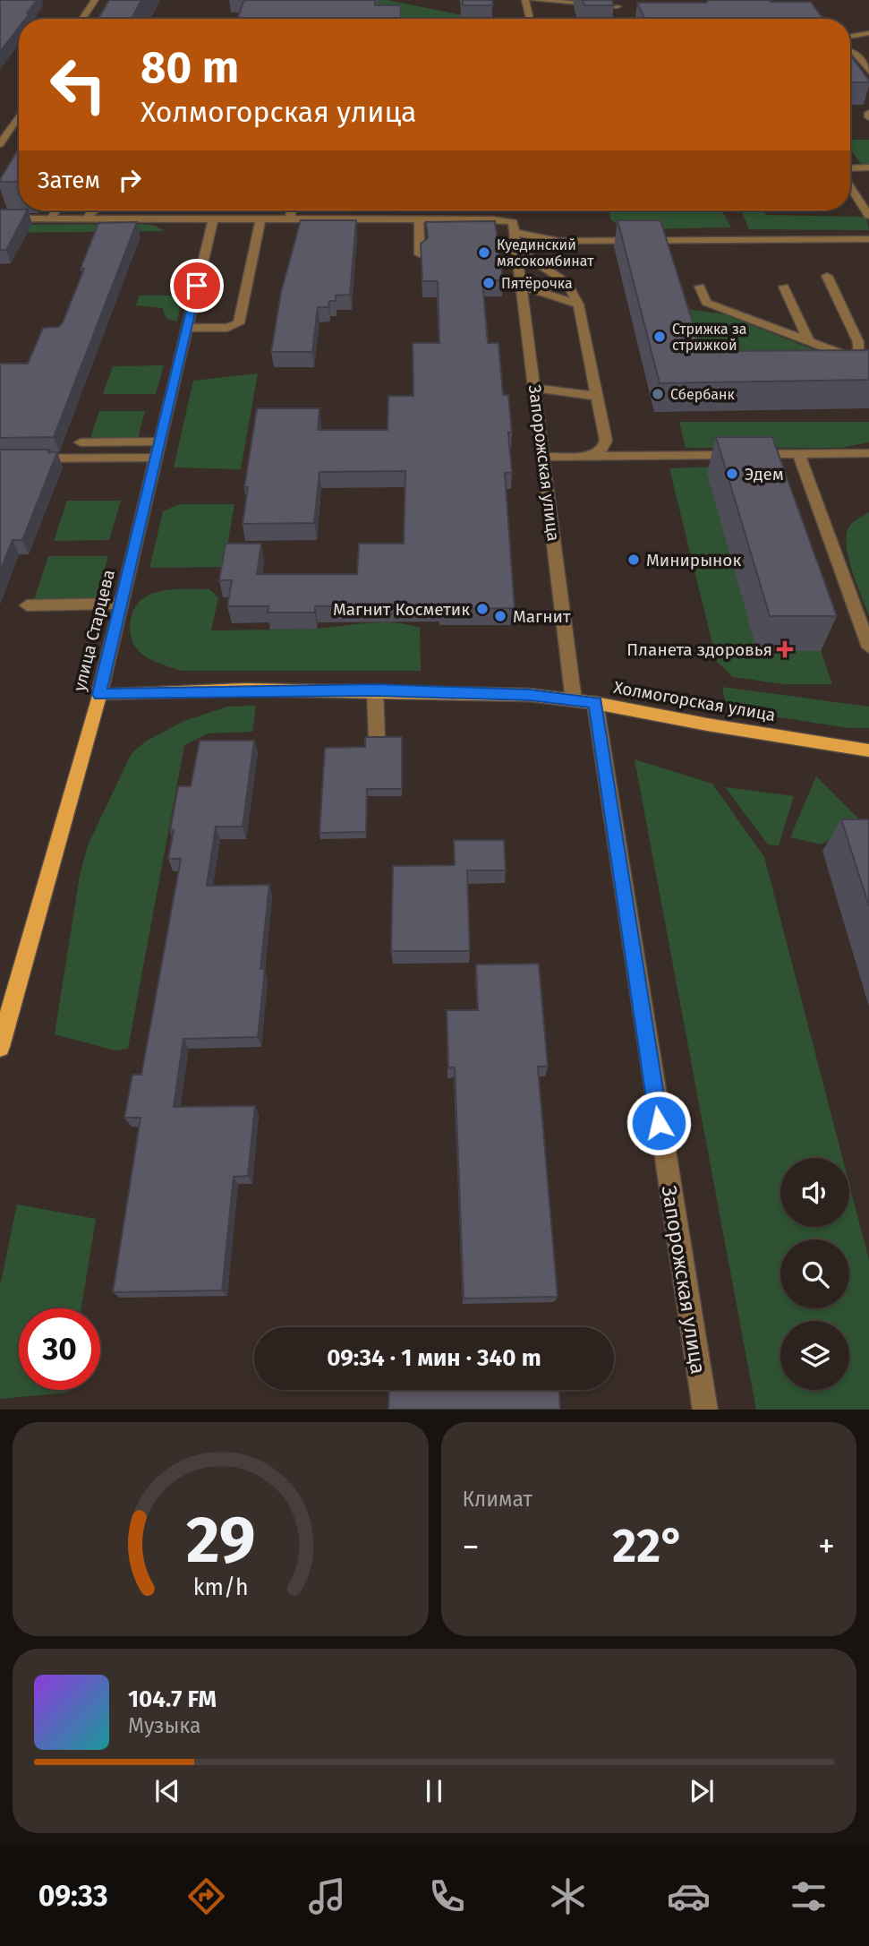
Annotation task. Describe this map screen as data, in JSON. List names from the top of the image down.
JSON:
{
  "streets": {
    "main road": ["улица Старцева", "Холмогорская улица"],
    "street": ["Запорожская улица"]
  },
  "crossings": [
    ["Запорожская улица", "Холмогорская улица"],
    ["улица Старцева", "Холмогорская улица"]
  ],
  "places": {
    "other": [
      "Куединский мясокомбинат",
      "Пятёрочка",
      "Стрижка за стрижкой",
      "Сбербанк",
      "Эдем",
      "Минирынок",
      "Магнит Косметик",
      "Магнит"
    ],
    "health": ["Планета здоровья"]
  },
  "page": {
    "turn": ["80 m", "Холмогорская улица"],
    "then": "Затем",
    "limit": "30",
    "trip": "09:34 · 1 мин · 340 m",
    "tile": "Климат",
    "heat": ["−", "22°", "+"],
    "song": ["104.7 FM", "Музыка"],
    "tabs": "09:33",
    "gauge": ["29", "km/h"]
  }
}
